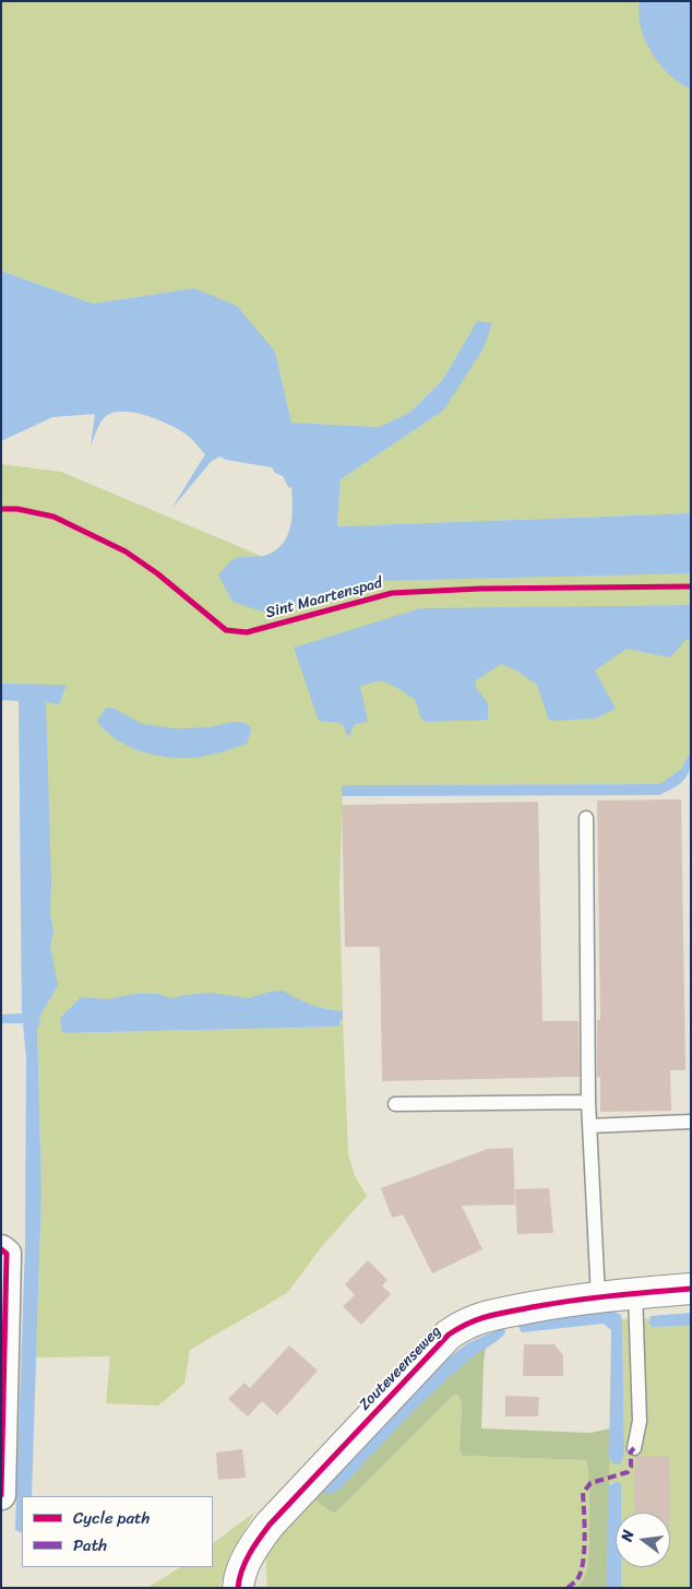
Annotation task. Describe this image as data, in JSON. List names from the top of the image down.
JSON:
{
  "streets": {
    "street": ["Zouteveenseweg"],
    "cycle path": ["Sint Maartenspad"]
  },
  "legend": ["Cycle path", "Path"],
  "north": "left"
}
